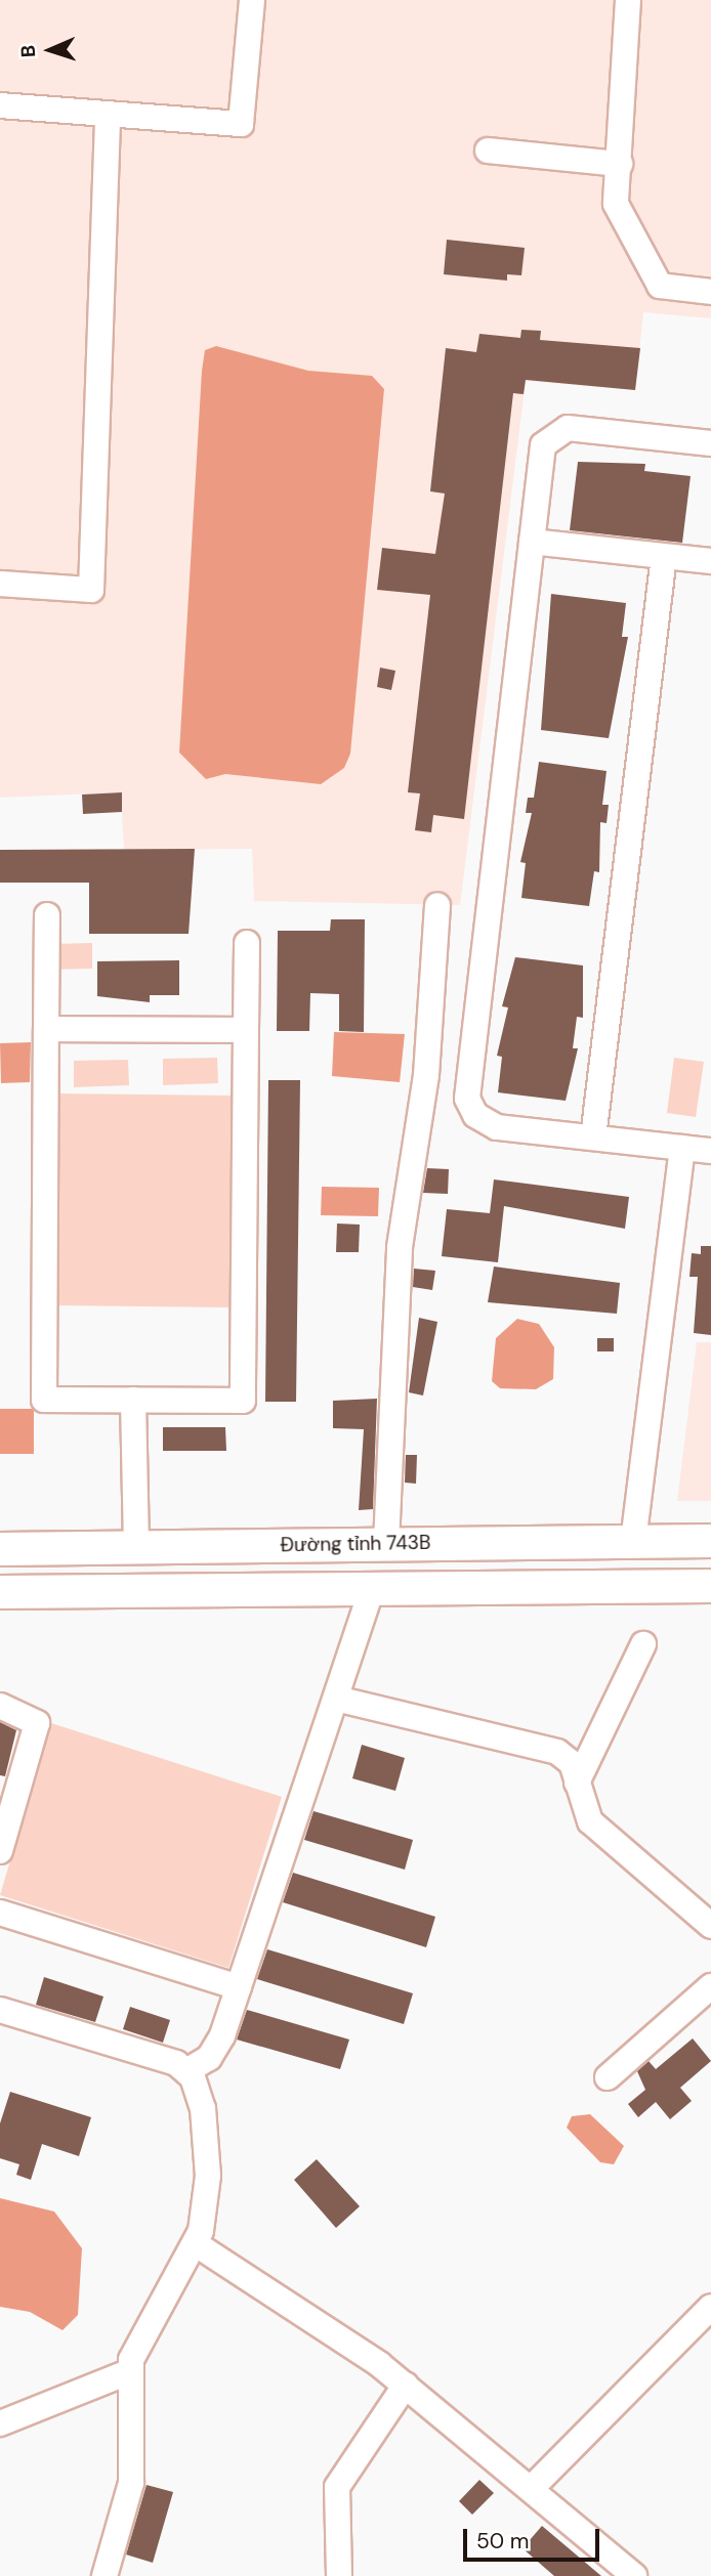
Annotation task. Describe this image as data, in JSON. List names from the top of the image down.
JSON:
{
  "streets": {
    "main road": ["Đường tỉnh 743B"]
  },
  "scale_bar": "50 m",
  "north": "left"
}
